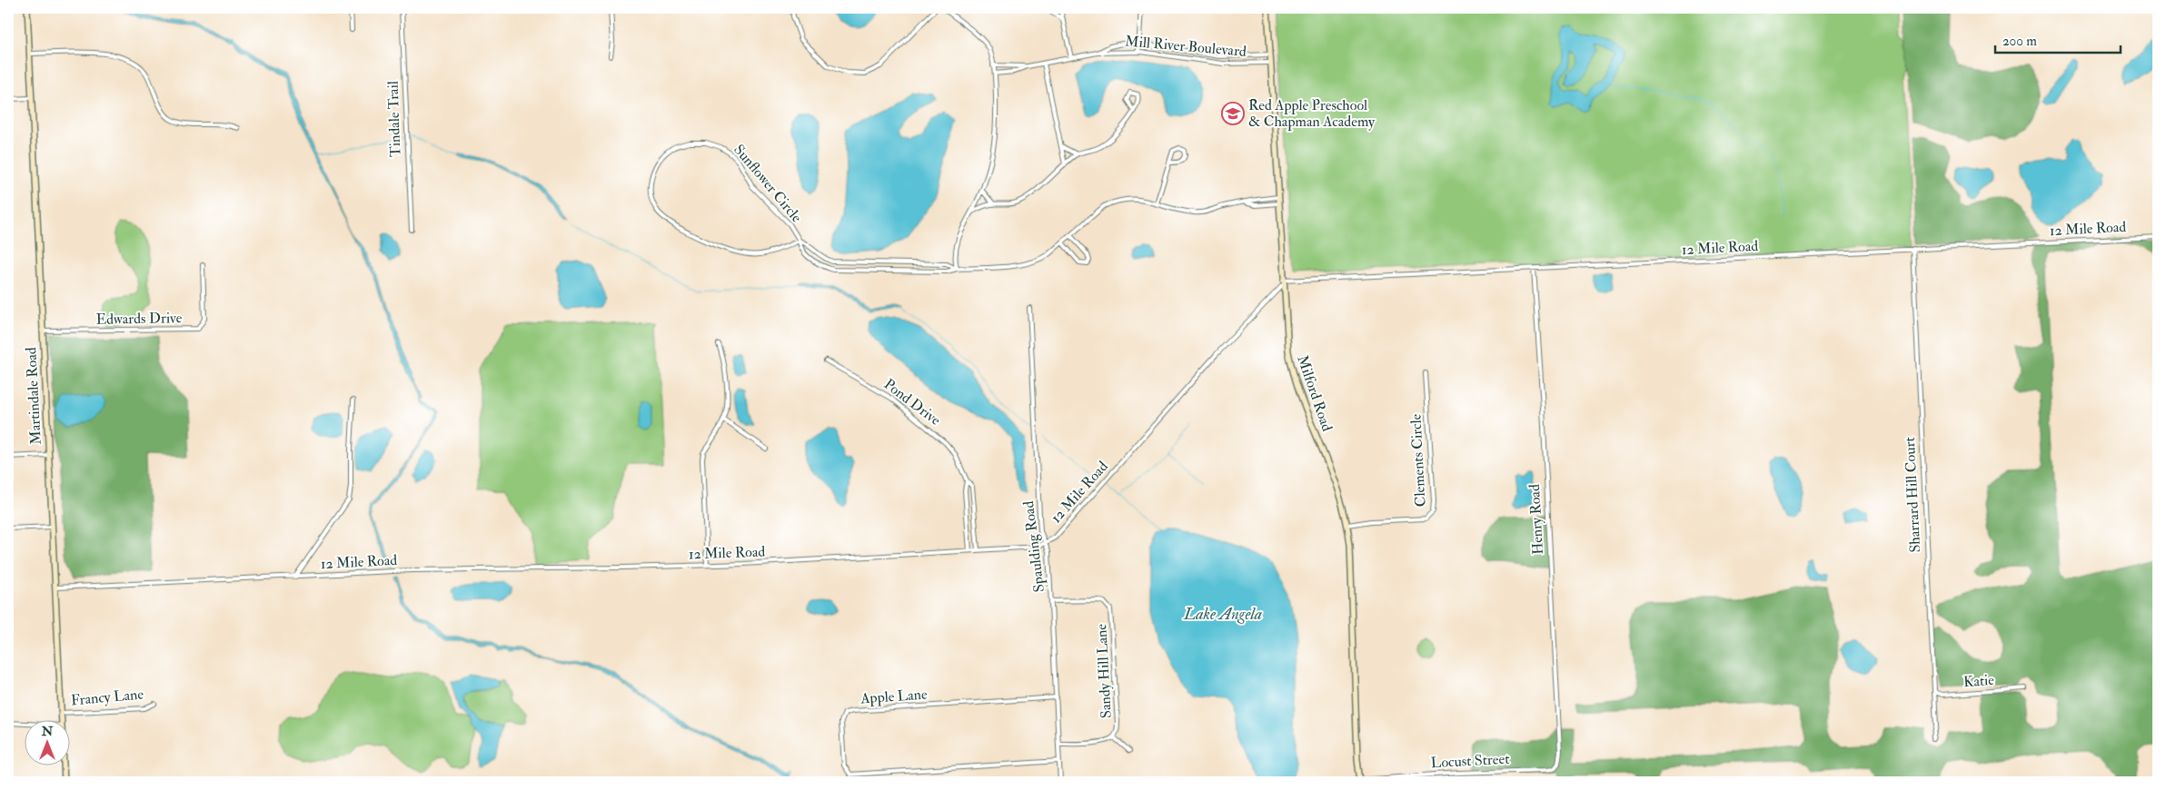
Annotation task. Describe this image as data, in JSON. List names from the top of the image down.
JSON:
{
  "streets": {
    "street": [
      "Mill River Boulevard",
      "Tindale Trail",
      "Sunflower Circle",
      "12 Mile Road",
      "Edwards Drive",
      "Milford Road",
      "Martindale Road",
      "Pond Drive",
      "Clements Circle",
      "Sharrard Hill Court",
      "Henry Road",
      "Spaulding Road",
      "Sandy Hill Lane",
      "Katie",
      "Apple Lane",
      "Francy Lane",
      "Locust Street"
    ]
  },
  "crossings": [
    ["Mill River Boulevard", "Milford Road"],
    ["12 Mile Road", "Milford Road"],
    ["12 Mile Road", "Martindale Road"],
    ["12 Mile Road", "Pond Drive"],
    ["12 Mile Road", "Sharrard Hill Court"],
    ["12 Mile Road", "Henry Road"],
    ["12 Mile Road", "Spaulding Road"],
    ["Edwards Drive", "Martindale Road"],
    ["Milford Road", "Clements Circle"],
    ["Milford Road", "Locust Street"],
    ["Martindale Road", "Francy Lane"],
    ["Sharrard Hill Court", "Katie"],
    ["Henry Road", "Locust Street"],
    ["Spaulding Road", "Sandy Hill Lane"],
    ["Spaulding Road", "Apple Lane"]
  ],
  "water": ["Lake Angela"],
  "places": {
    "school or university": ["Red Apple Preschool & Chapman Academy"]
  },
  "scale_bar": "200 m",
  "north": "top"
}
